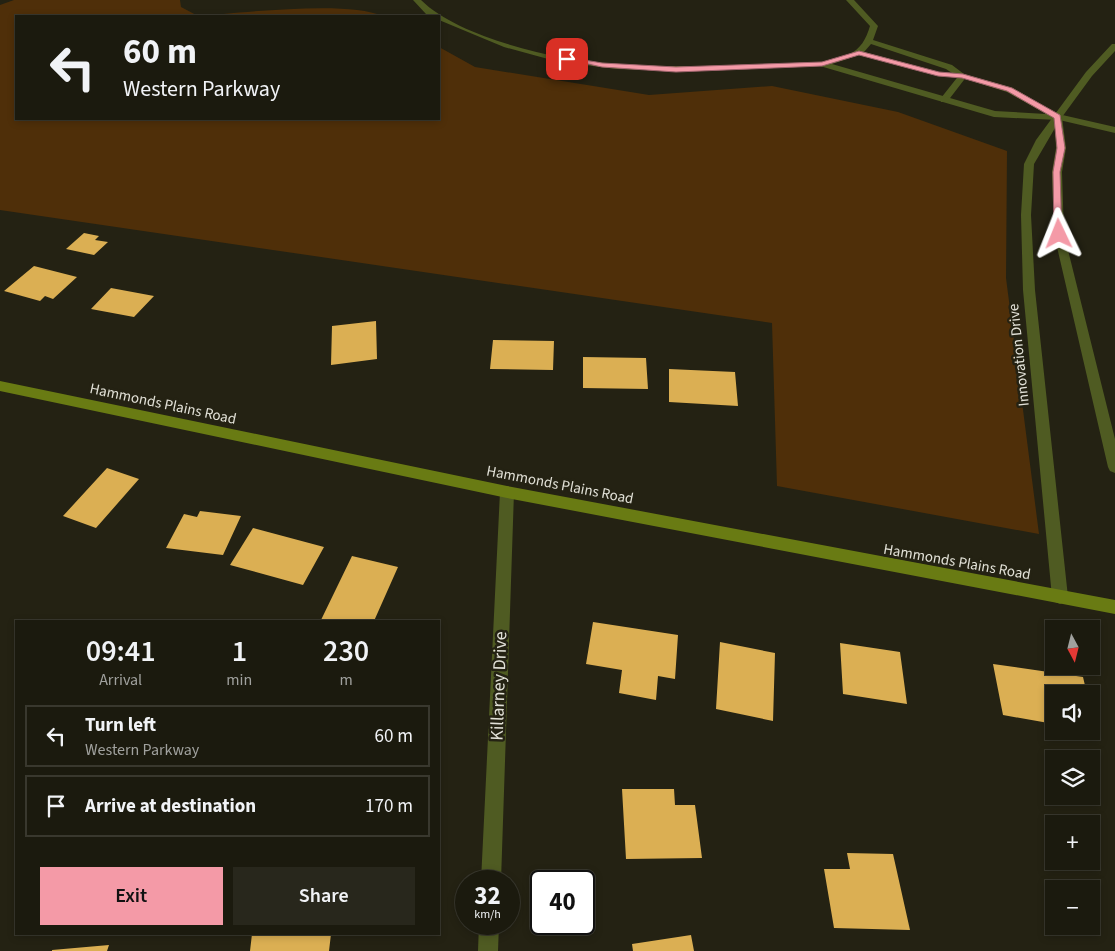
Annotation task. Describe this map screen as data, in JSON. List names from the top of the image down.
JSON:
{
  "streets": {
    "main road": ["Hammonds Plains Road"],
    "street": ["Innovation Drive", "Killarney Drive"]
  },
  "crossings": [
    ["Innovation Drive", "Hammonds Plains Road"],
    ["Hammonds Plains Road", "Killarney Drive"]
  ],
  "north": "bottom",
  "page": {
    "turn": ["60 m", "Western Parkway"],
    "map_buttons": ["+", "−"],
    "eta": [
      "09:41",
      "Arrival",
      "1",
      "min",
      "230",
      "m"
    ],
    "list": [
      {
        "name": "Turn left",
        "note": "Western Parkway",
        "value": "60 m"
      },
      {
        "name": "Arrive at destination",
        "value": "170 m"
      }
    ],
    "buttons": ["Exit", "Share"],
    "speed": "32 km/h",
    "limit": "40"
  }
}
